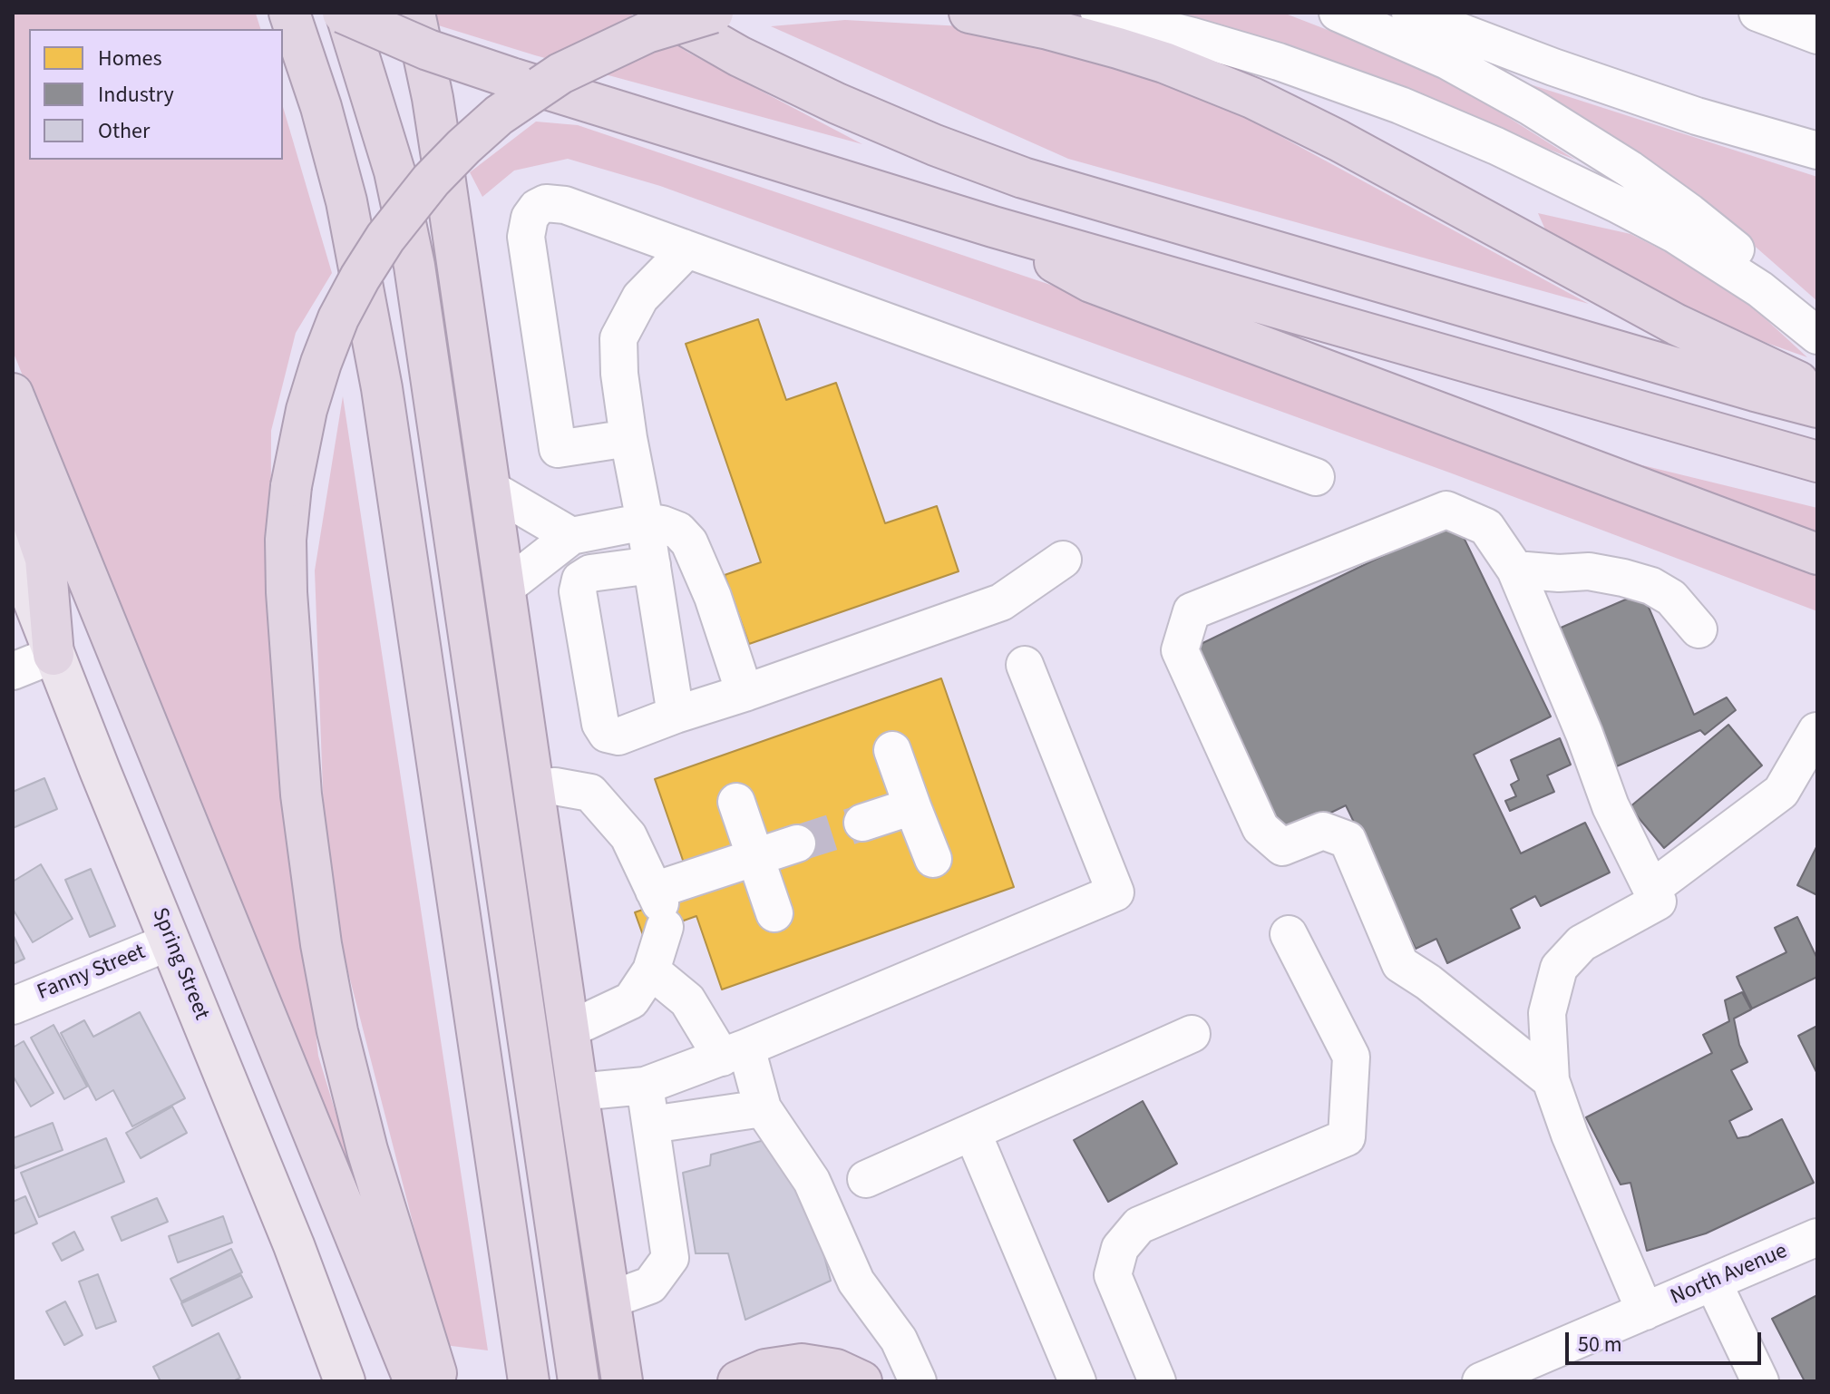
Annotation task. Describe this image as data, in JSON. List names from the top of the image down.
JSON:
{
  "streets": {
    "main road": ["Spring Street"],
    "street": ["Fanny Street", "North Avenue"]
  },
  "crossings": [
    ["Spring Street", "Fanny Street"]
  ],
  "legend": ["Homes", "Industry", "Other"],
  "scale_bar": "50 m"
}
